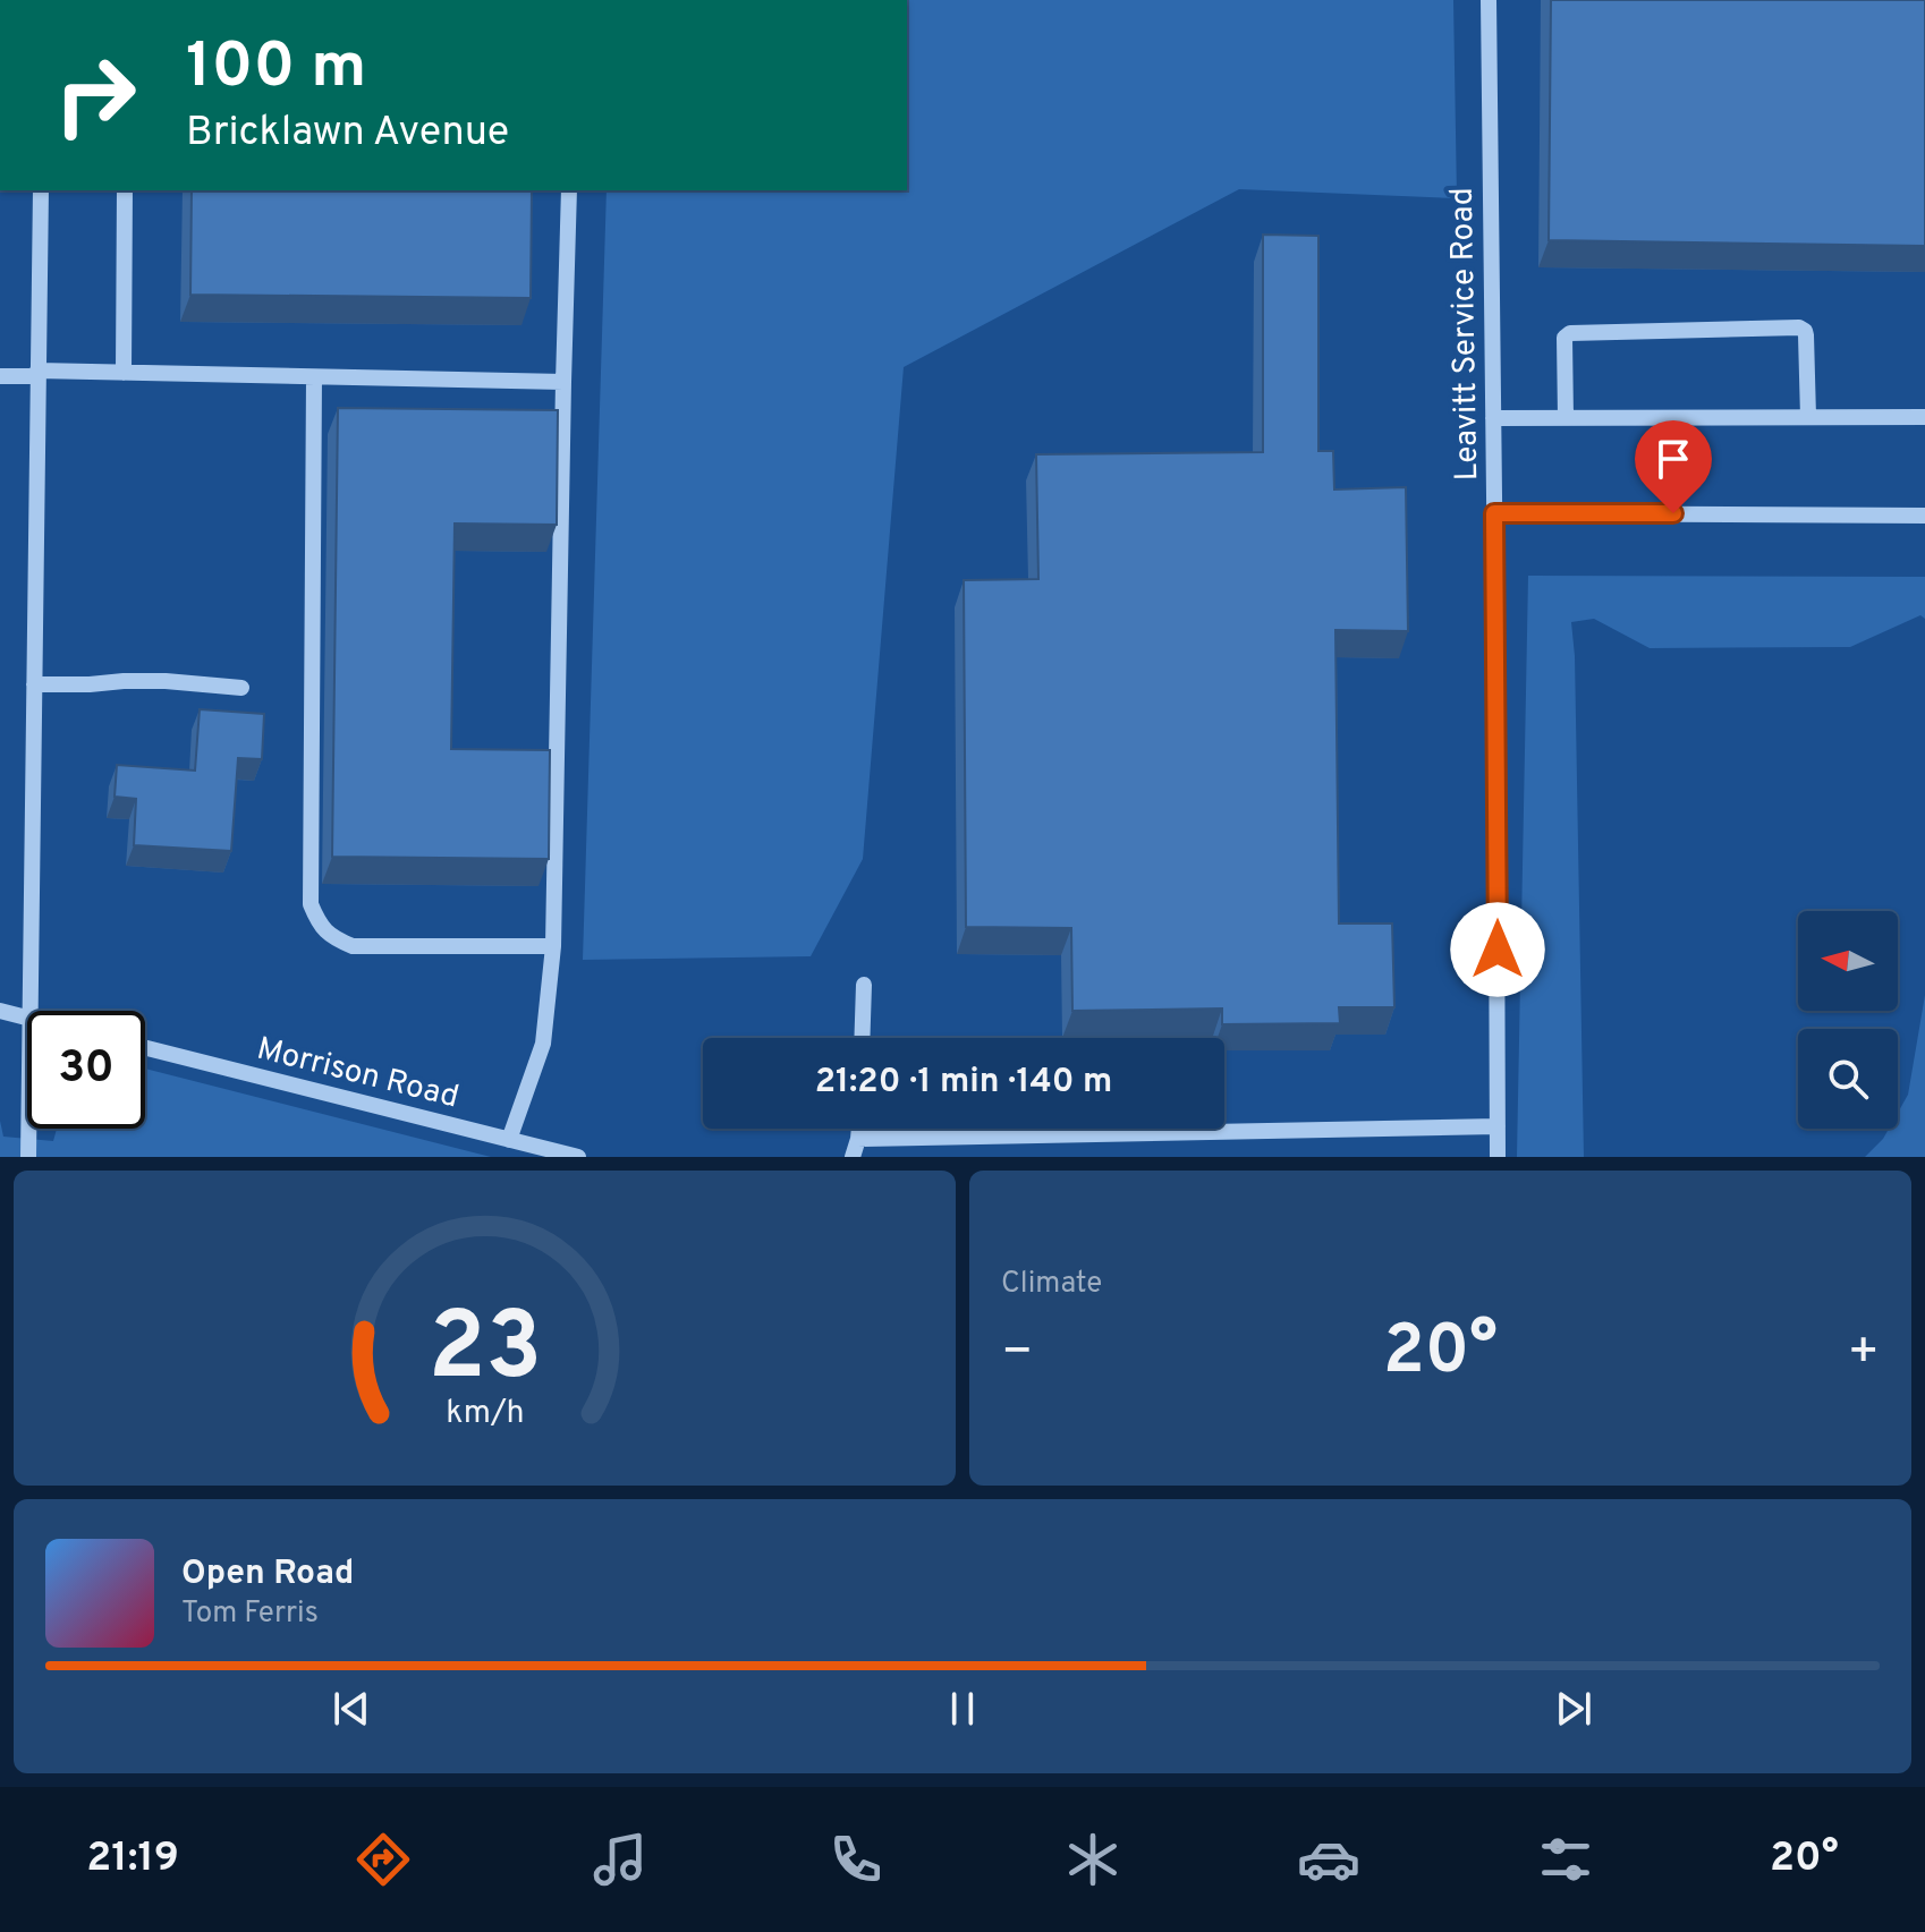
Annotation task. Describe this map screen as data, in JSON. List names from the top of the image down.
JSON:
{
  "streets": {
    "street": ["Leavitt Service Road", "Morrison Road"]
  },
  "north": "left",
  "page": {
    "turn": ["100 m", "Bricklawn Avenue"],
    "limit": "30",
    "trip": "21:20 · 1 min · 140 m",
    "tile": "Climate",
    "heat": ["−", "20°", "+"],
    "song": ["Open Road", "Tom Ferris"],
    "tabs": ["21:19", "20°"],
    "gauge": ["23", "km/h"]
  }
}
